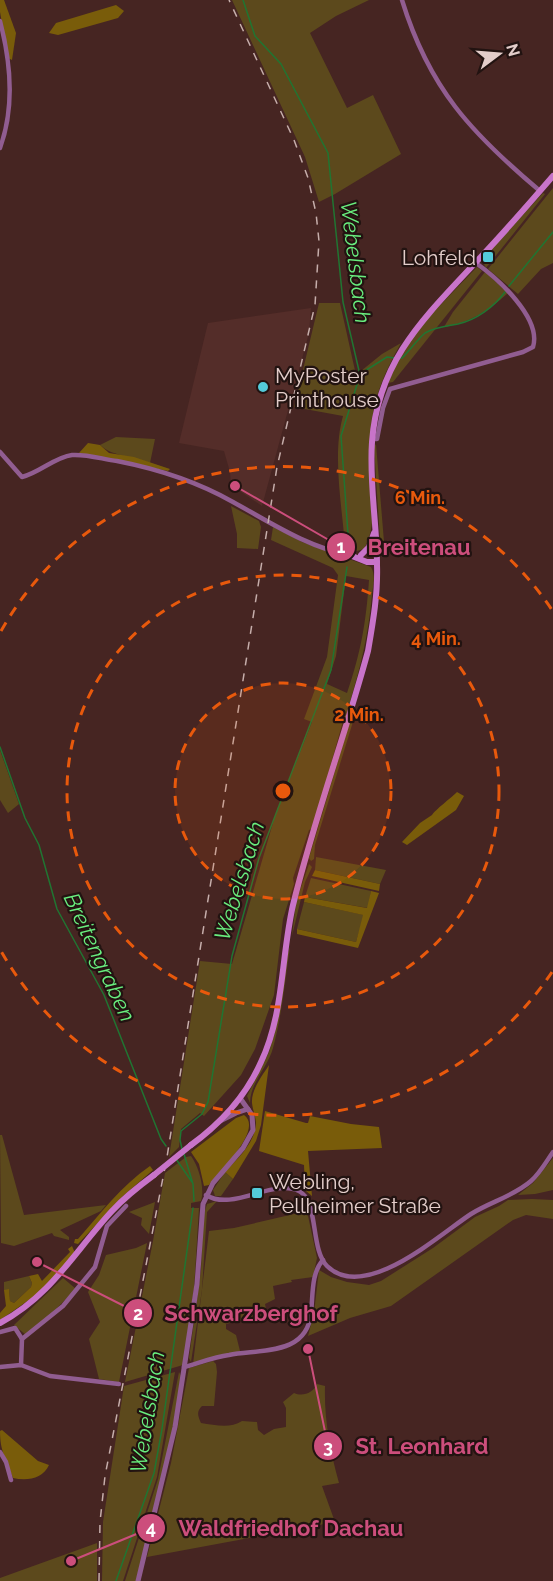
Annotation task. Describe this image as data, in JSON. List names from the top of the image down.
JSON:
{
  "water": ["Webelsbach", "Breitengraben"],
  "places": {
    "transit": ["Lohfeld", "Webling, Pellheimer Straße"],
    "other": [
      "MyPoster Printhouse",
      "Breitenau",
      "Schwarzberghof",
      "St. Leonhard",
      "Waldfriedhof Dachau"
    ]
  },
  "north": "right",
  "rings": ["6 Min.", "4 Min.", "2 Min."]
}
